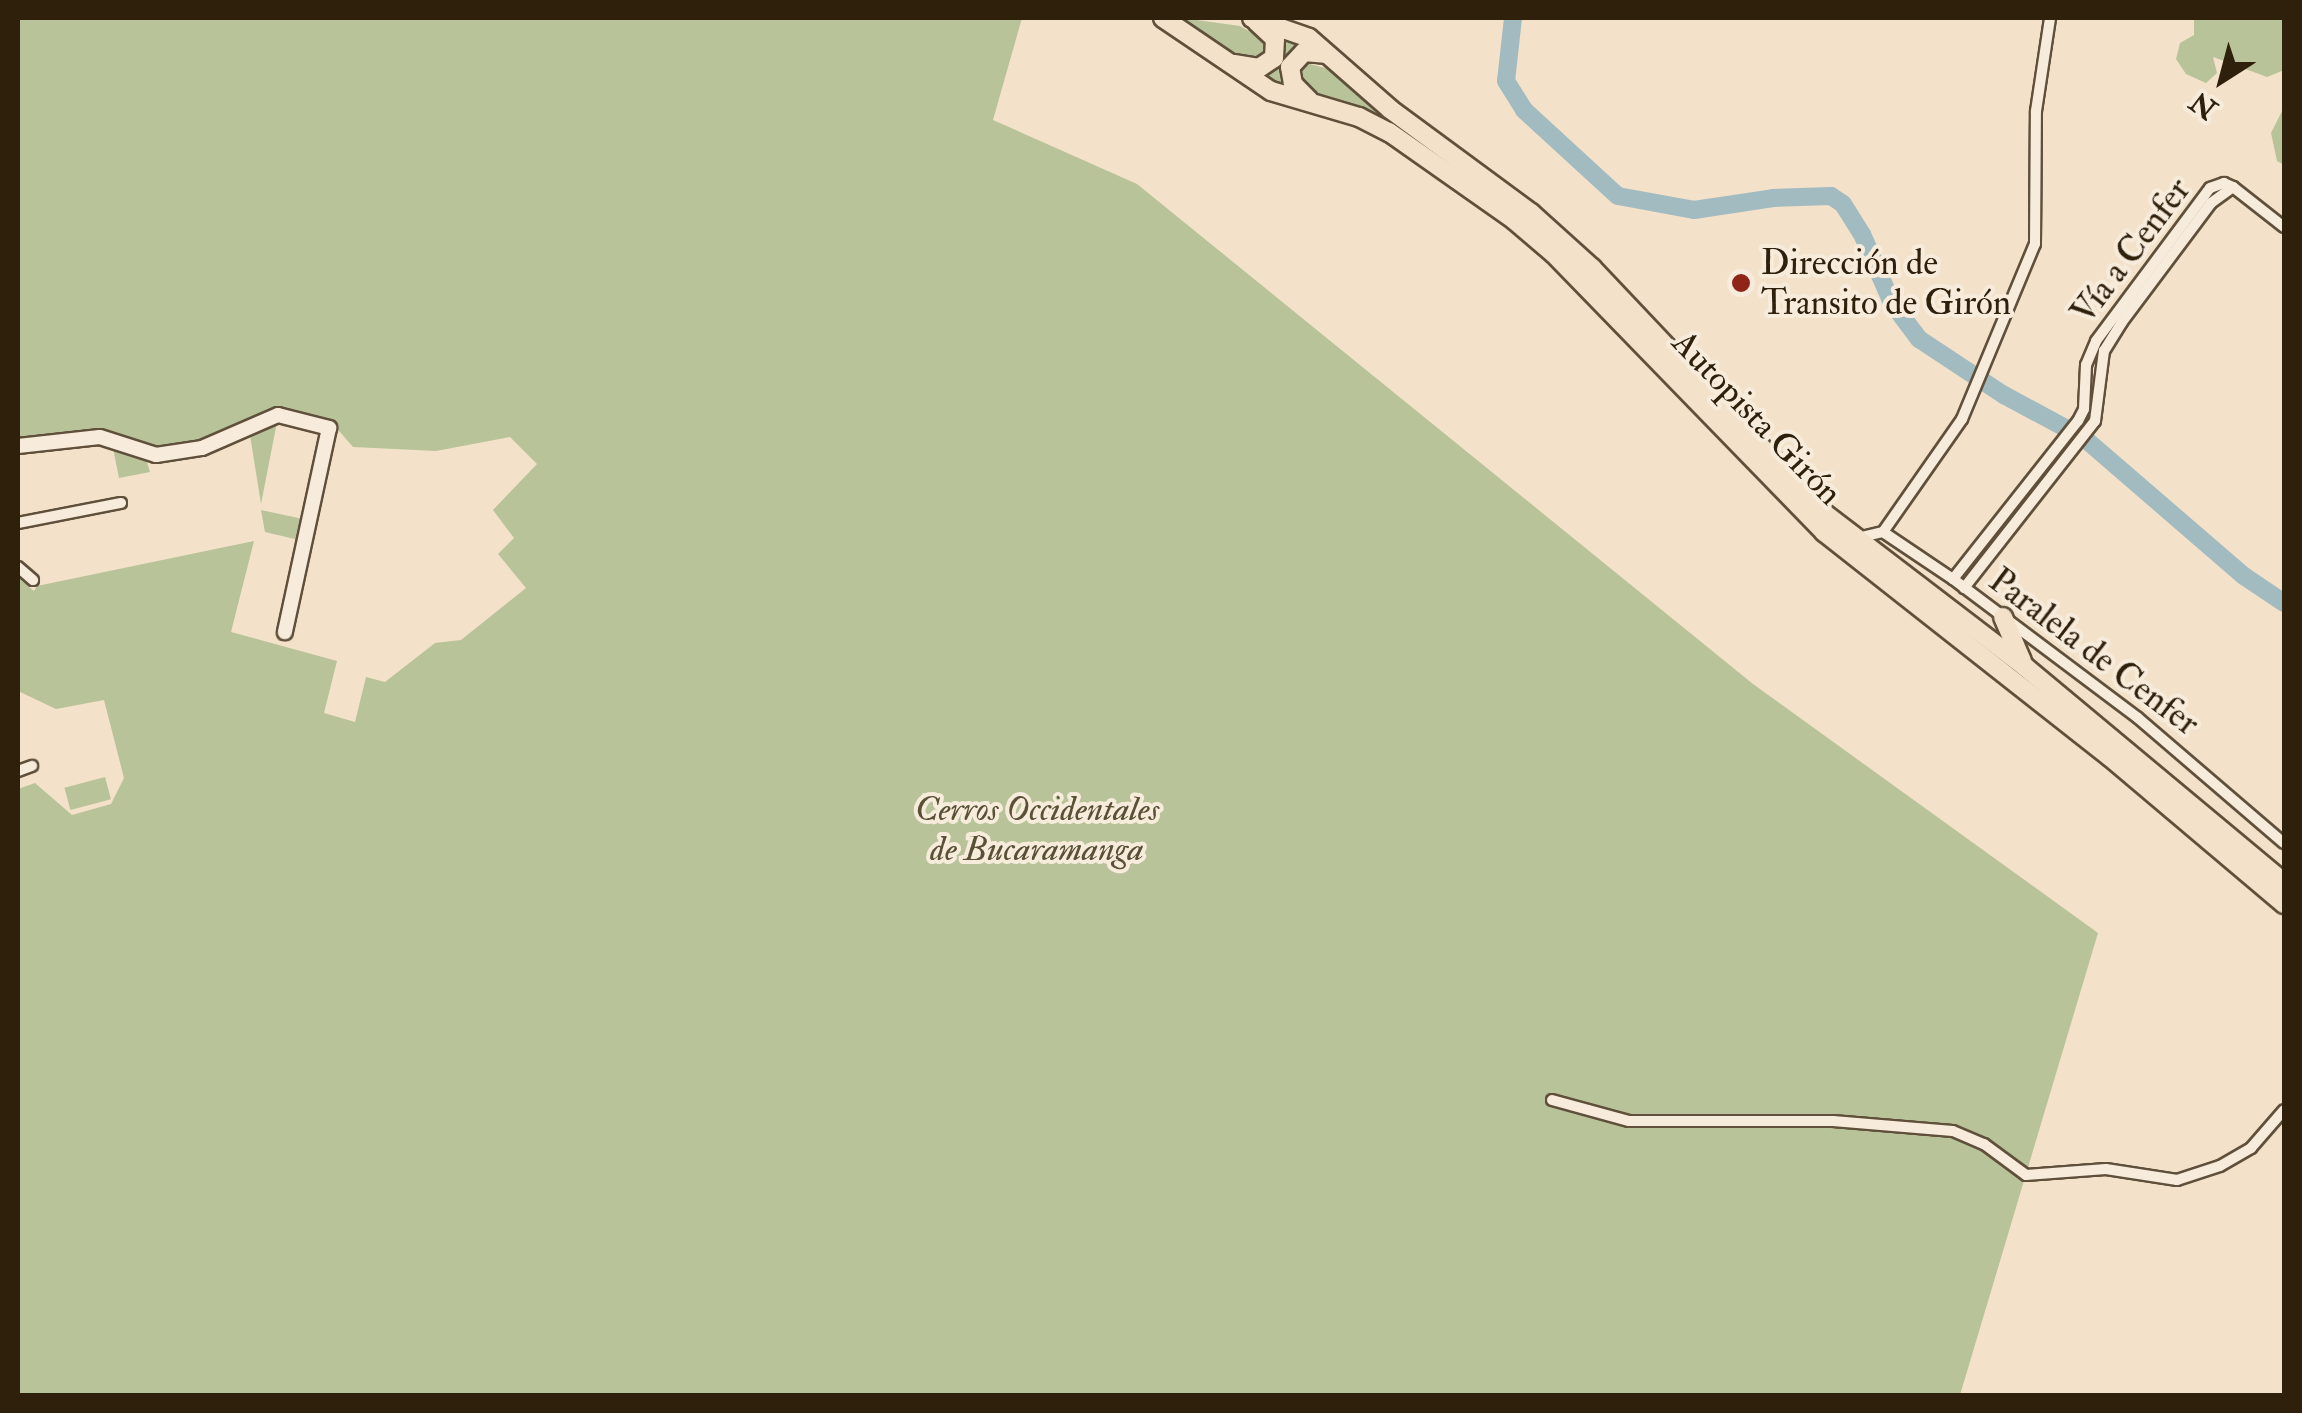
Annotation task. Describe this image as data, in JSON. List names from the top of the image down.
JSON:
{
  "streets": {
    "highway": ["Autopista Girón"],
    "street": ["Vía a Cenfer", "Paralela de Cenfer"]
  },
  "crossings": [
    ["Vía a Cenfer", "Paralela de Cenfer"]
  ],
  "parks": ["Cerros Occidentales de Bucaramanga"],
  "places": ["Dirección de Transito de Girón"],
  "north": "bottom left"
}
